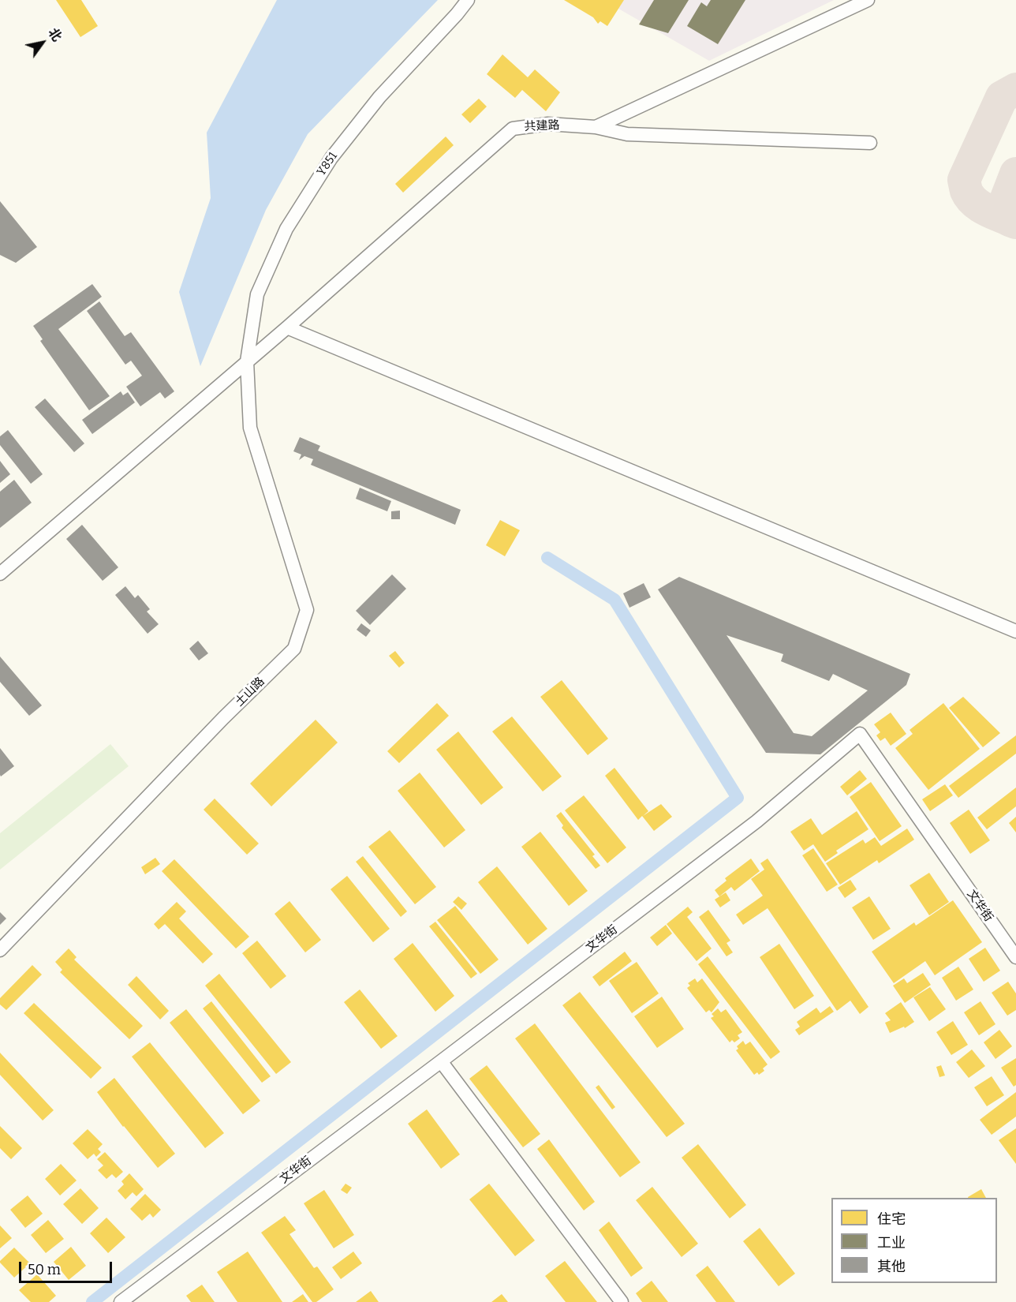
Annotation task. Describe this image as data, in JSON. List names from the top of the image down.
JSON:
{
  "streets": {
    "street": [
      "共建路",
      "Y851",
      "土山路",
      "文华街"
    ]
  },
  "crossings": [
    ["共建路", "Y851"],
    ["共建路", "土山路"],
    ["Y851", "土山路"]
  ],
  "legend": ["住宅", "工业", "其他"],
  "scale_bar": "50 m",
  "north": "top right"
}
